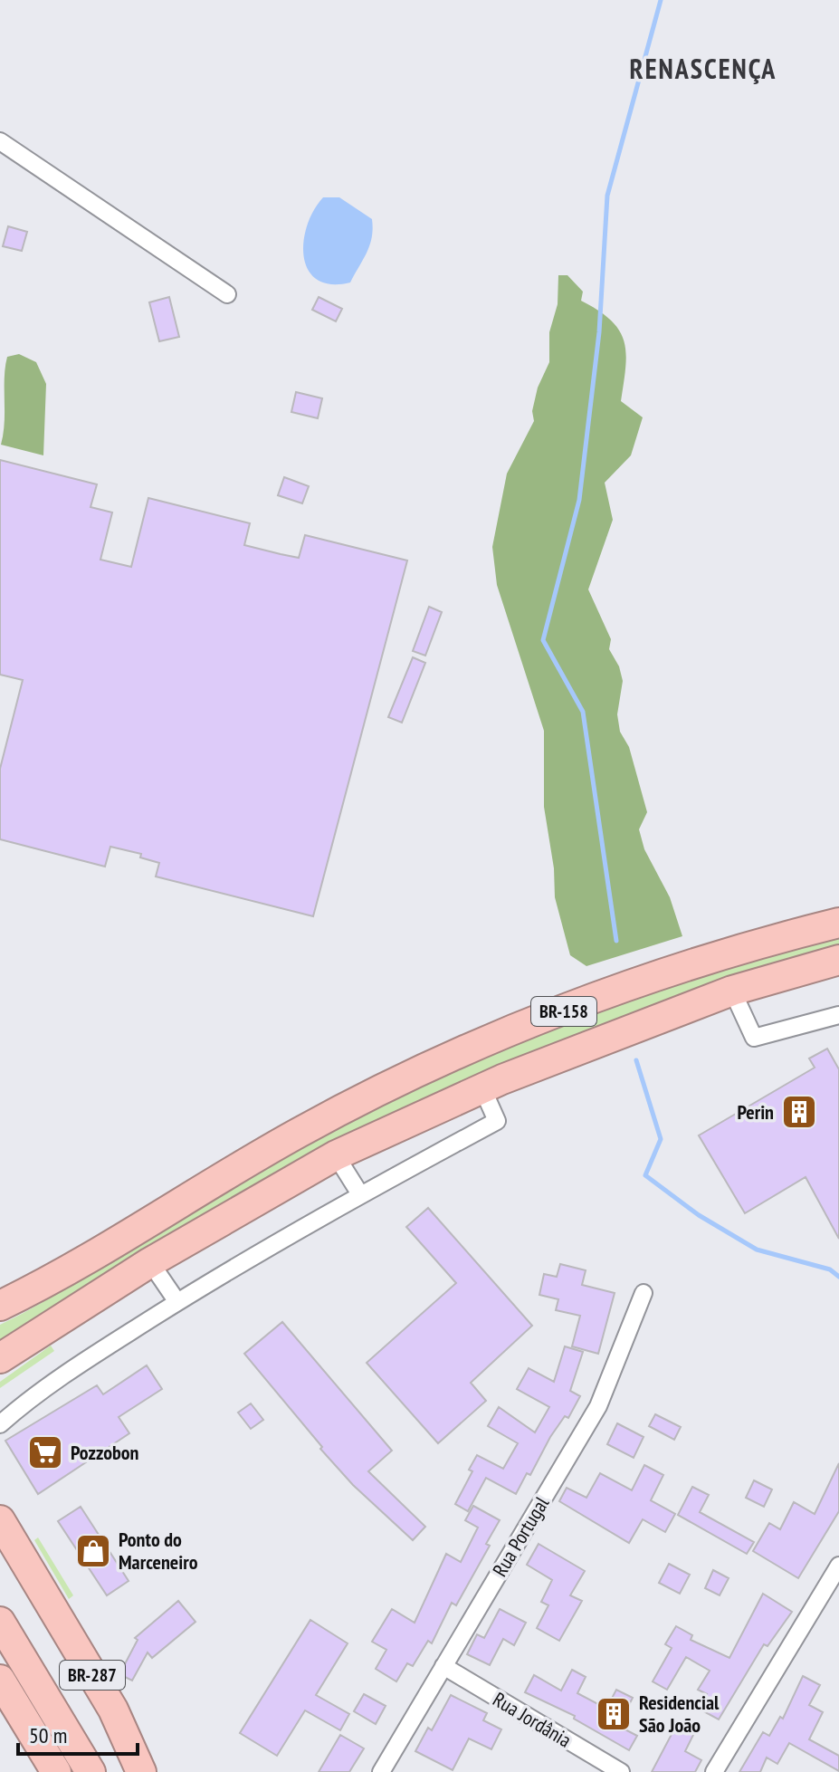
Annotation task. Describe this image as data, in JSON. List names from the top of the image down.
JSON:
{
  "streets": {
    "highway": ["BR-158", "BR-287"],
    "street": ["Rua Portugal", "Rua Jordânia"]
  },
  "crossings": [
    ["Rua Portugal", "Rua Jordânia"]
  ],
  "districts": ["RENASCENÇA"],
  "places": {
    "building": ["Perin", "Residencial São João"],
    "supermarket": ["Pozzobon"],
    "shop": ["Ponto do Marceneiro"]
  },
  "scale_bar": "50 m"
}
